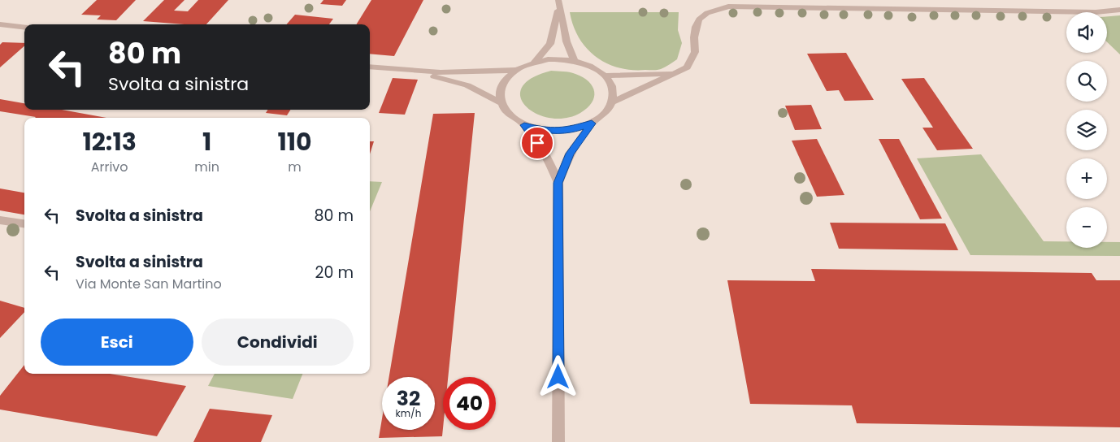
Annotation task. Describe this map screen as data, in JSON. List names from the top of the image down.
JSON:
{
  "page": {
    "map_buttons": ["+", "−"],
    "turn": ["80 m", "Svolta a sinistra"],
    "eta": [
      "12:13",
      "Arrivo",
      "1",
      "min",
      "110",
      "m"
    ],
    "list": [
      {
        "name": "Svolta a sinistra",
        "value": "80 m"
      },
      {
        "name": "Svolta a sinistra",
        "note": "Via Monte San Martino",
        "value": "20 m"
      }
    ],
    "buttons": ["Esci", "Condividi"],
    "speed": "32 km/h",
    "limit": "40"
  }
}
